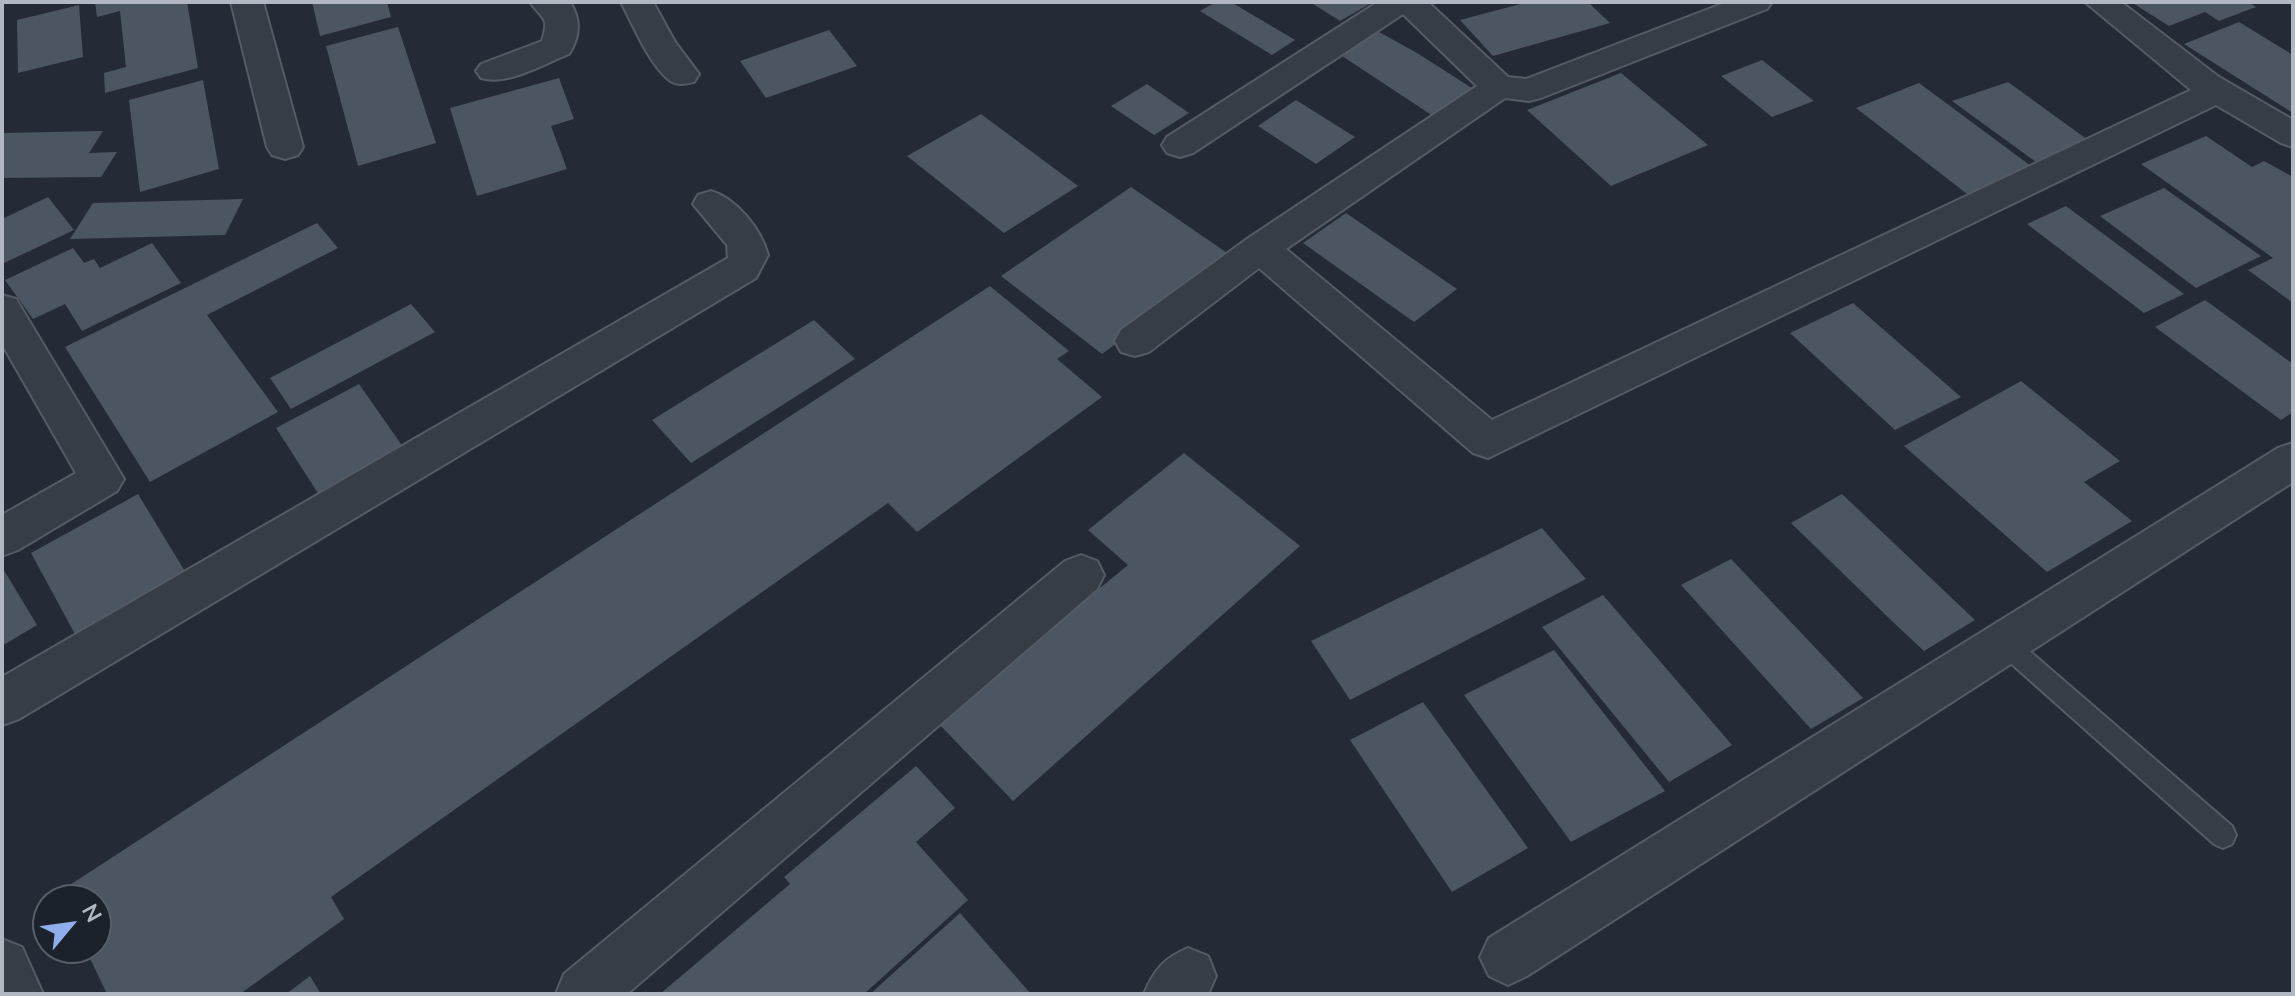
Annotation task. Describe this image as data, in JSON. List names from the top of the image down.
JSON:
{
  "north": "top right"
}
